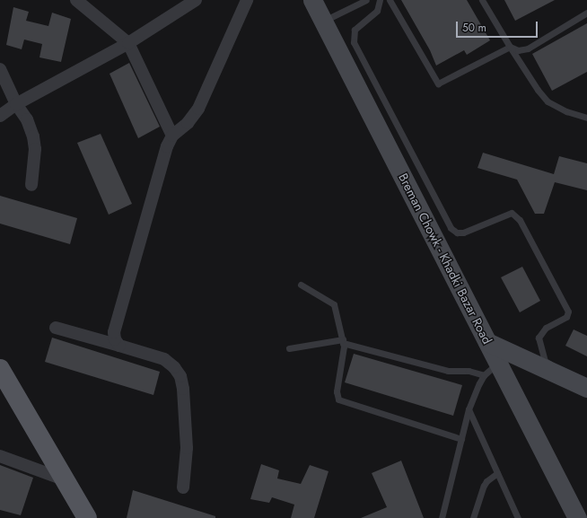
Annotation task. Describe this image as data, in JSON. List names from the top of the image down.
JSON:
{
  "streets": {
    "main road": ["Breman Chowk - Khadki Bazar Road"]
  },
  "scale_bar": "50 m"
}
